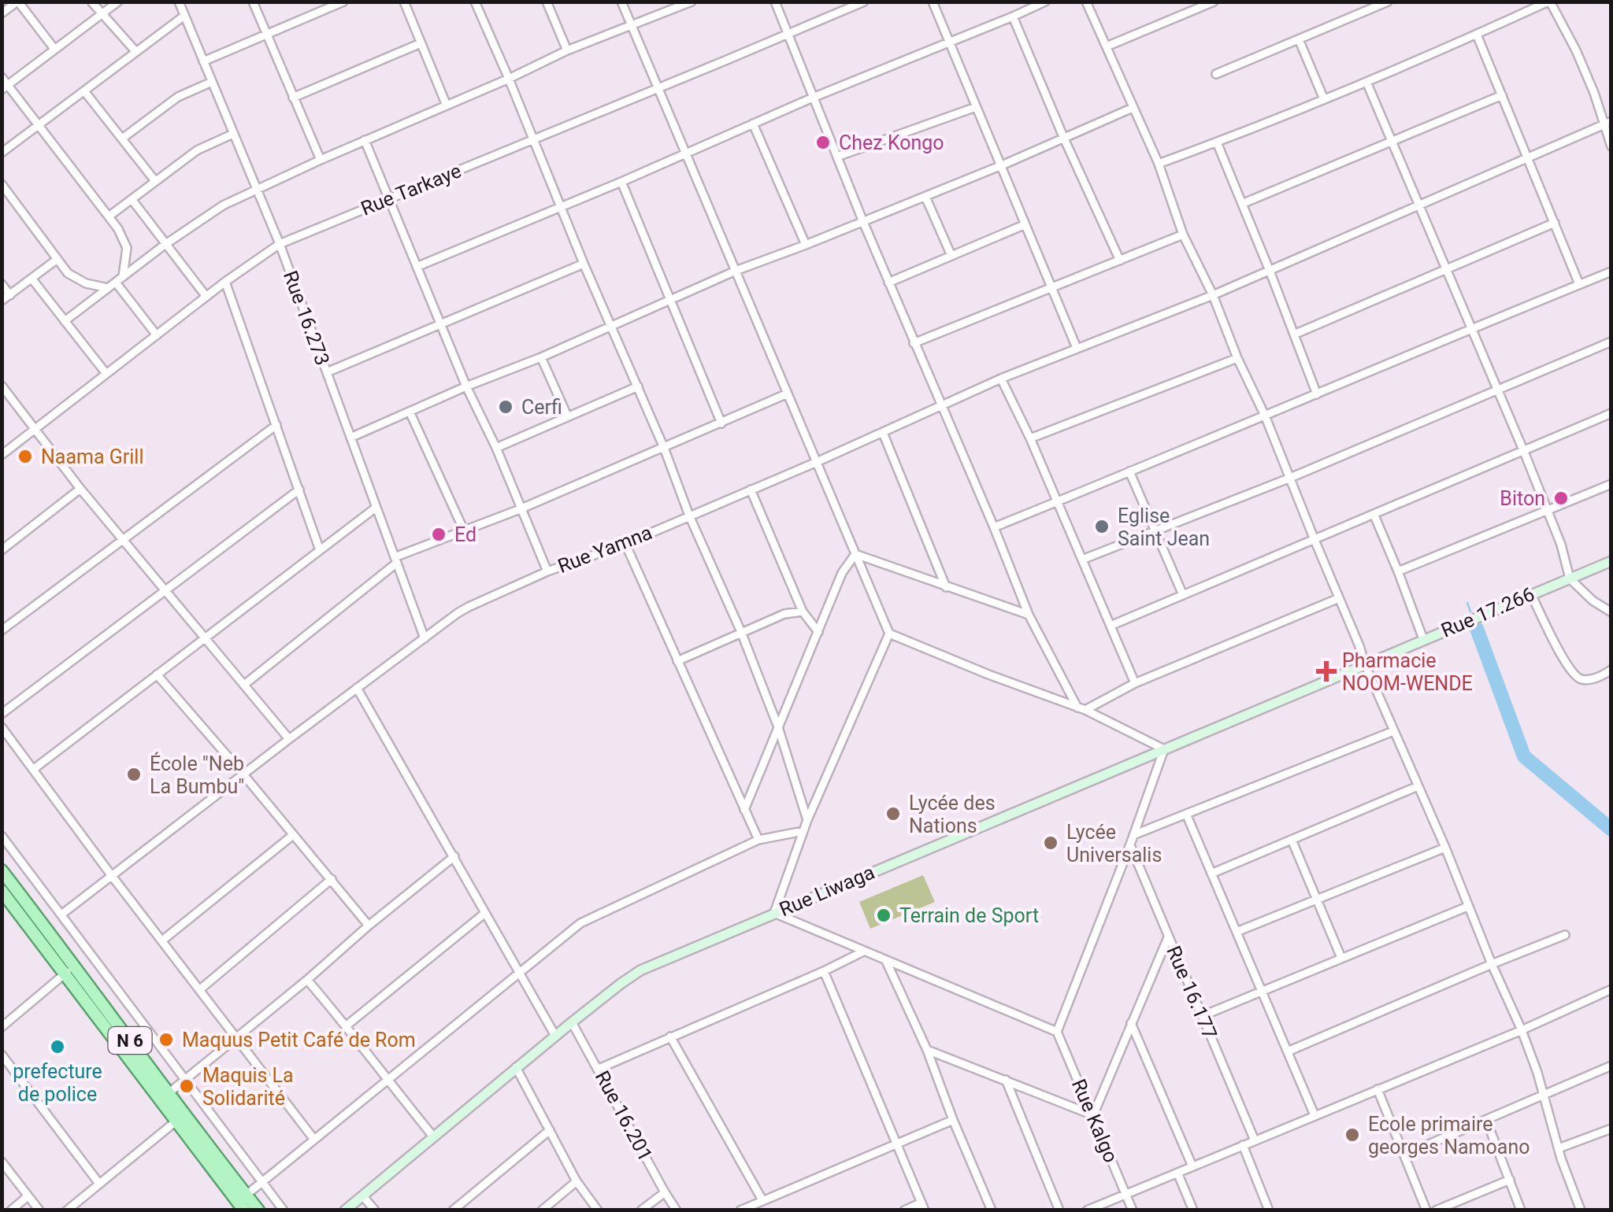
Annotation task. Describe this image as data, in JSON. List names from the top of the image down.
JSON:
{
  "streets": {
    "main road": ["Rue 17.266", "Rue Liwaga", "N 6"],
    "street": [
      "Rue Tarkaye",
      "Rue 16.273",
      "Rue Yamna",
      "Rue 16.177",
      "Rue 16.201",
      "Rue Kalgo"
    ]
  },
  "crossings": [
    ["Rue Tarkaye", "Rue 16.273"],
    ["Rue 16.273", "Rue Yamna"],
    ["Rue 17.266", "Rue Liwaga"],
    ["Rue Liwaga", "Rue 16.201"]
  ],
  "places": {
    "other": [
      "Chez Kongo",
      "Cerfi",
      "Naama Grill",
      "Biton",
      "Eglise Saint Jean",
      "Ed",
      "École \"Neb La Bumbu\"",
      "Lycée des Nations",
      "Lycée Universalis",
      "Terrain de Sport",
      "Maquus Petit Café de Rom",
      "prefecture de police",
      "Maquis La Solidarité",
      "Ecole primaire georges Namoano"
    ],
    "health": ["Pharmacie NOOM-WENDE"]
  }
}
